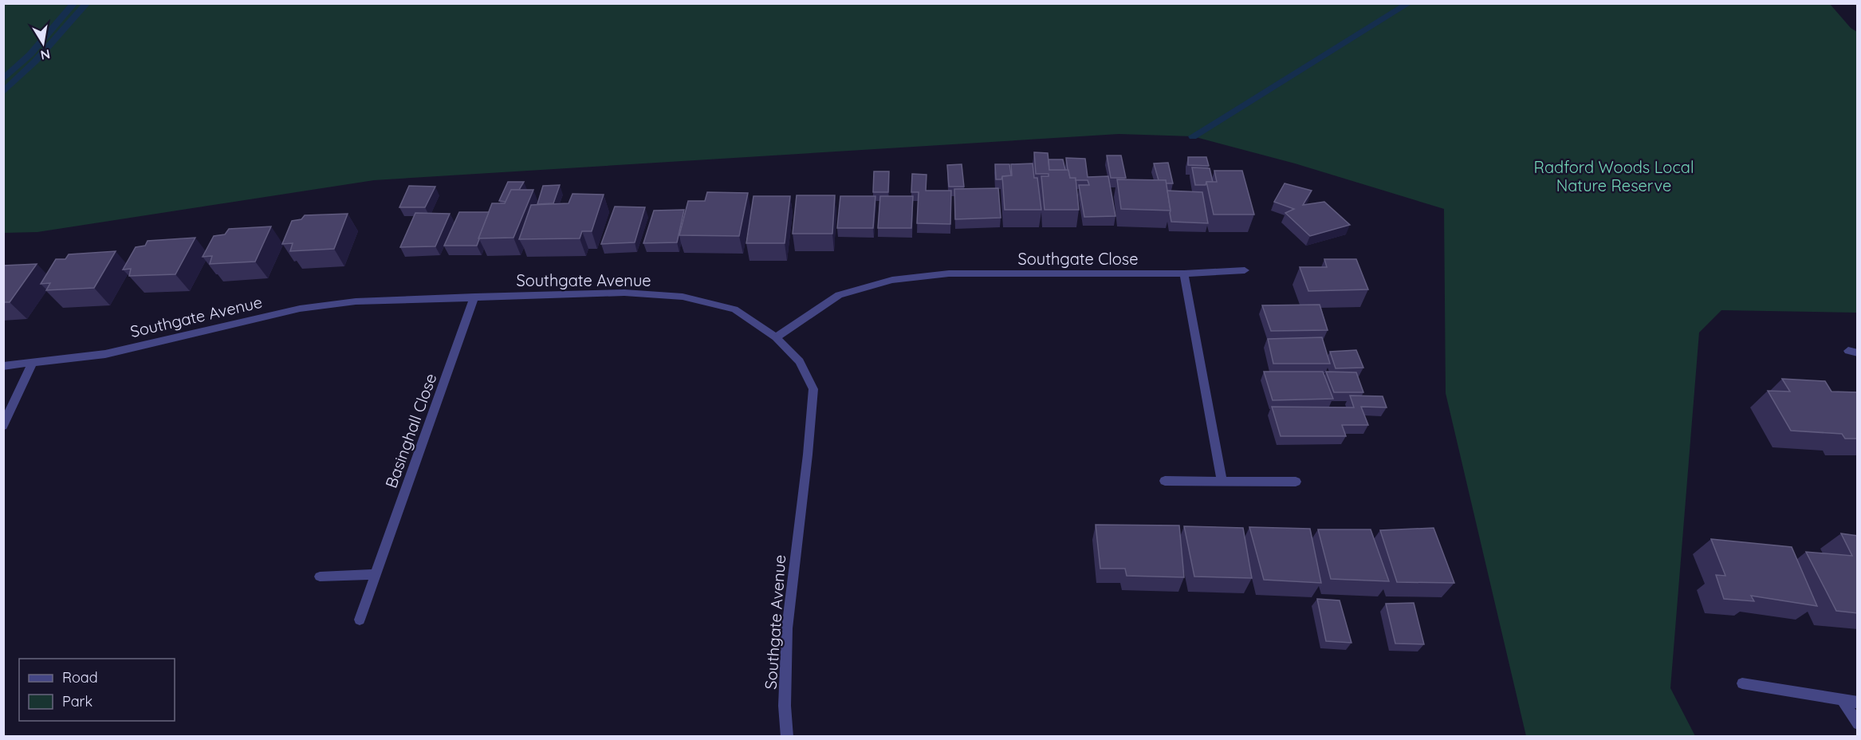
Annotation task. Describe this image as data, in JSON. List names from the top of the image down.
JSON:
{
  "streets": {
    "street": ["Southgate Close", "Southgate Avenue", "Basinghall Close"]
  },
  "crossings": [
    ["Southgate Close", "Southgate Avenue"],
    ["Southgate Avenue", "Basinghall Close"]
  ],
  "parks": ["Radford Woods Local Nature Reserve"],
  "legend": ["Road", "Park"],
  "north": "bottom"
}
